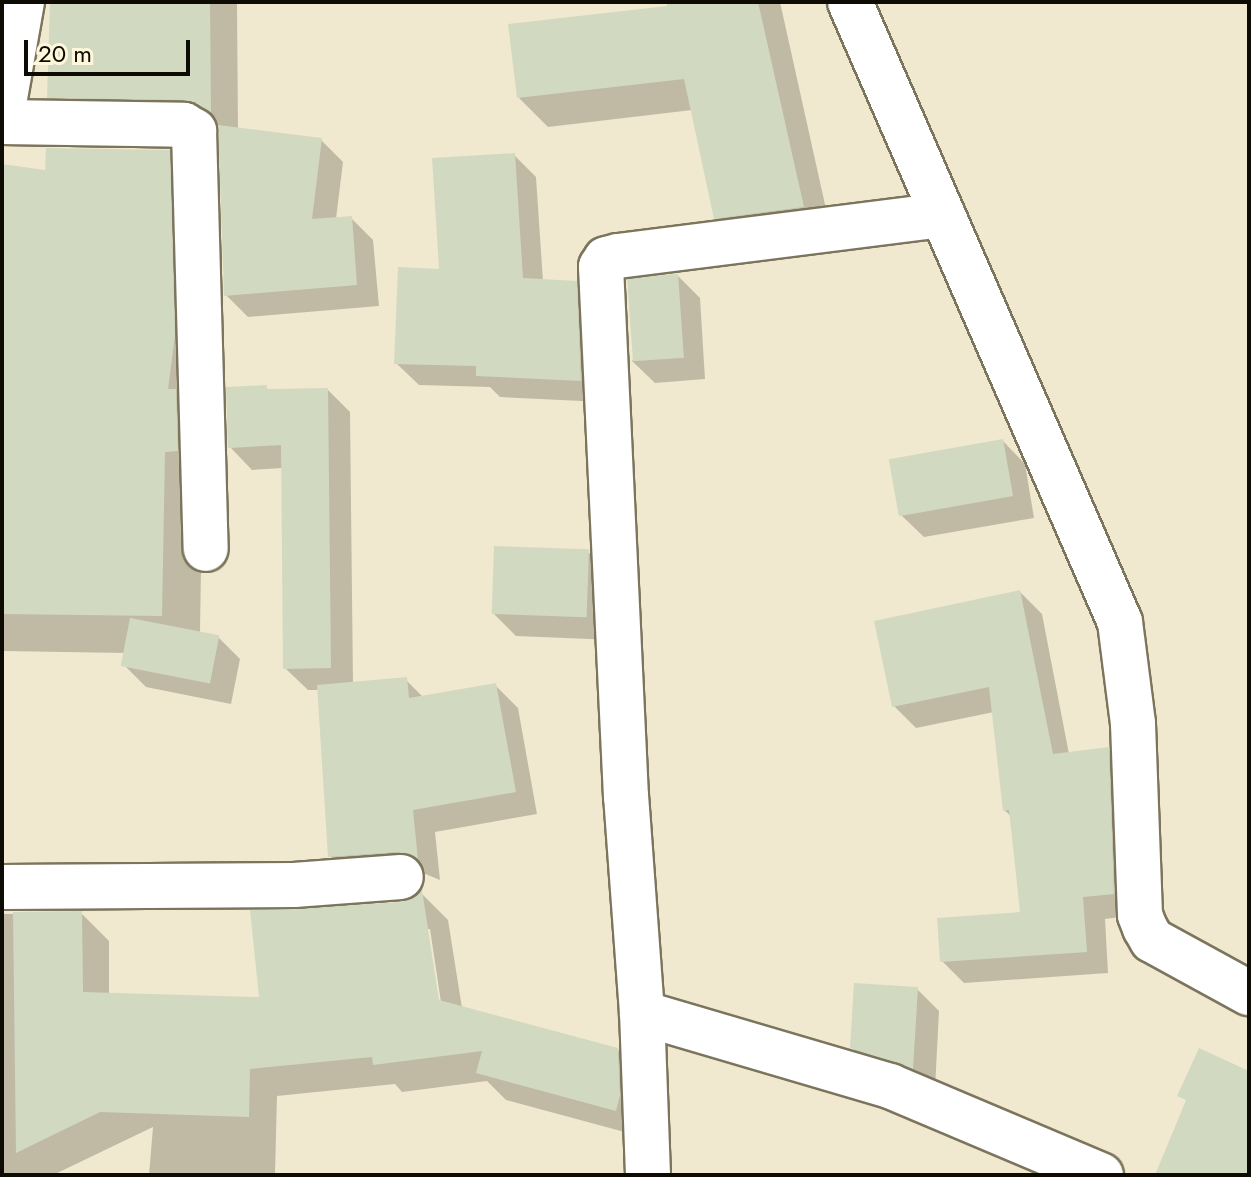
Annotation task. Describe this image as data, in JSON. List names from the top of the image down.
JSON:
{
  "scale_bar": "20 m"
}
